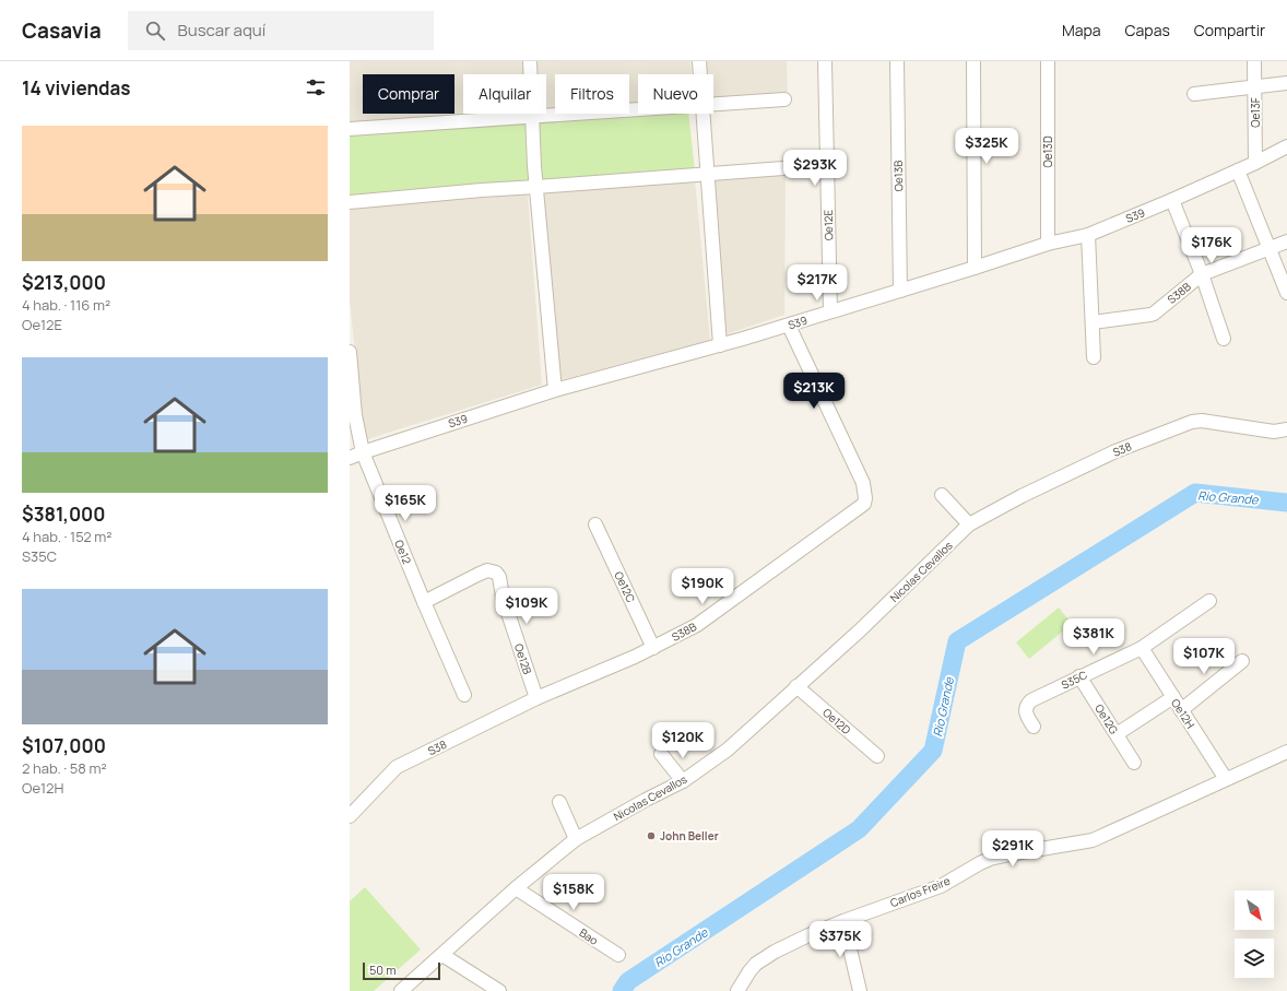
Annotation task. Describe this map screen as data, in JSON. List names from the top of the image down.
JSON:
{
  "streets": {
    "street": [
      "Oe13F",
      "Oe13D",
      "Oe13B",
      "S39",
      "Oe12E",
      "S38B",
      "S38",
      "Oe12",
      "Nicolas Cevallos",
      "Oe12C",
      "Oe12B",
      "S35C",
      "Oe12H",
      "Oe12G",
      "Oe12D",
      "Carlos Freire",
      "Bao"
    ]
  },
  "crossings": [
    ["Oe13F", "S39"],
    ["Oe13D", "S39"],
    ["Oe13B", "S39"],
    ["S39", "Oe12E"],
    ["S39", "S38B"],
    ["S39", "Oe12"],
    ["S38B", "S38"],
    ["S38B", "Oe12C"],
    ["S38B", "Oe12B"],
    ["S38", "Nicolas Cevallos"],
    ["S38", "Oe12B"],
    ["Oe12", "Oe12B"],
    ["Nicolas Cevallos", "Oe12D"],
    ["Nicolas Cevallos", "Bao"],
    ["S35C", "Oe12H"],
    ["S35C", "Oe12G"],
    ["Oe12H", "Carlos Freire"]
  ],
  "water": ["Rio Grande"],
  "places": ["John Beller"],
  "scale_bar": "50 m",
  "north": "bottom right",
  "page": {
    "header": "Casavia",
    "search": "Buscar aquí",
    "nav": ["Mapa", "Capas", "Compartir"],
    "heading": "14 viviendas",
    "chip": [
      "Comprar",
      "Alquilar",
      "Filtros",
      "Nuevo"
    ],
    "list": [
      {
        "name": "$213,000",
        "note": "4 hab. · 116 m² · Oe12E"
      },
      {
        "name": "$381,000",
        "note": "4 hab. · 152 m² · S35C"
      },
      {
        "name": "$107,000",
        "note": "2 hab. · 58 m² · Oe12H"
      }
    ],
    "price": [
      "$325K",
      "$293K",
      "$176K",
      "$217K",
      "$213K",
      "$165K",
      "$190K",
      "$109K",
      "$381K",
      "$107K",
      "$120K",
      "$291K",
      "$158K",
      "$375K"
    ],
    "scale": "50 m"
  }
}
